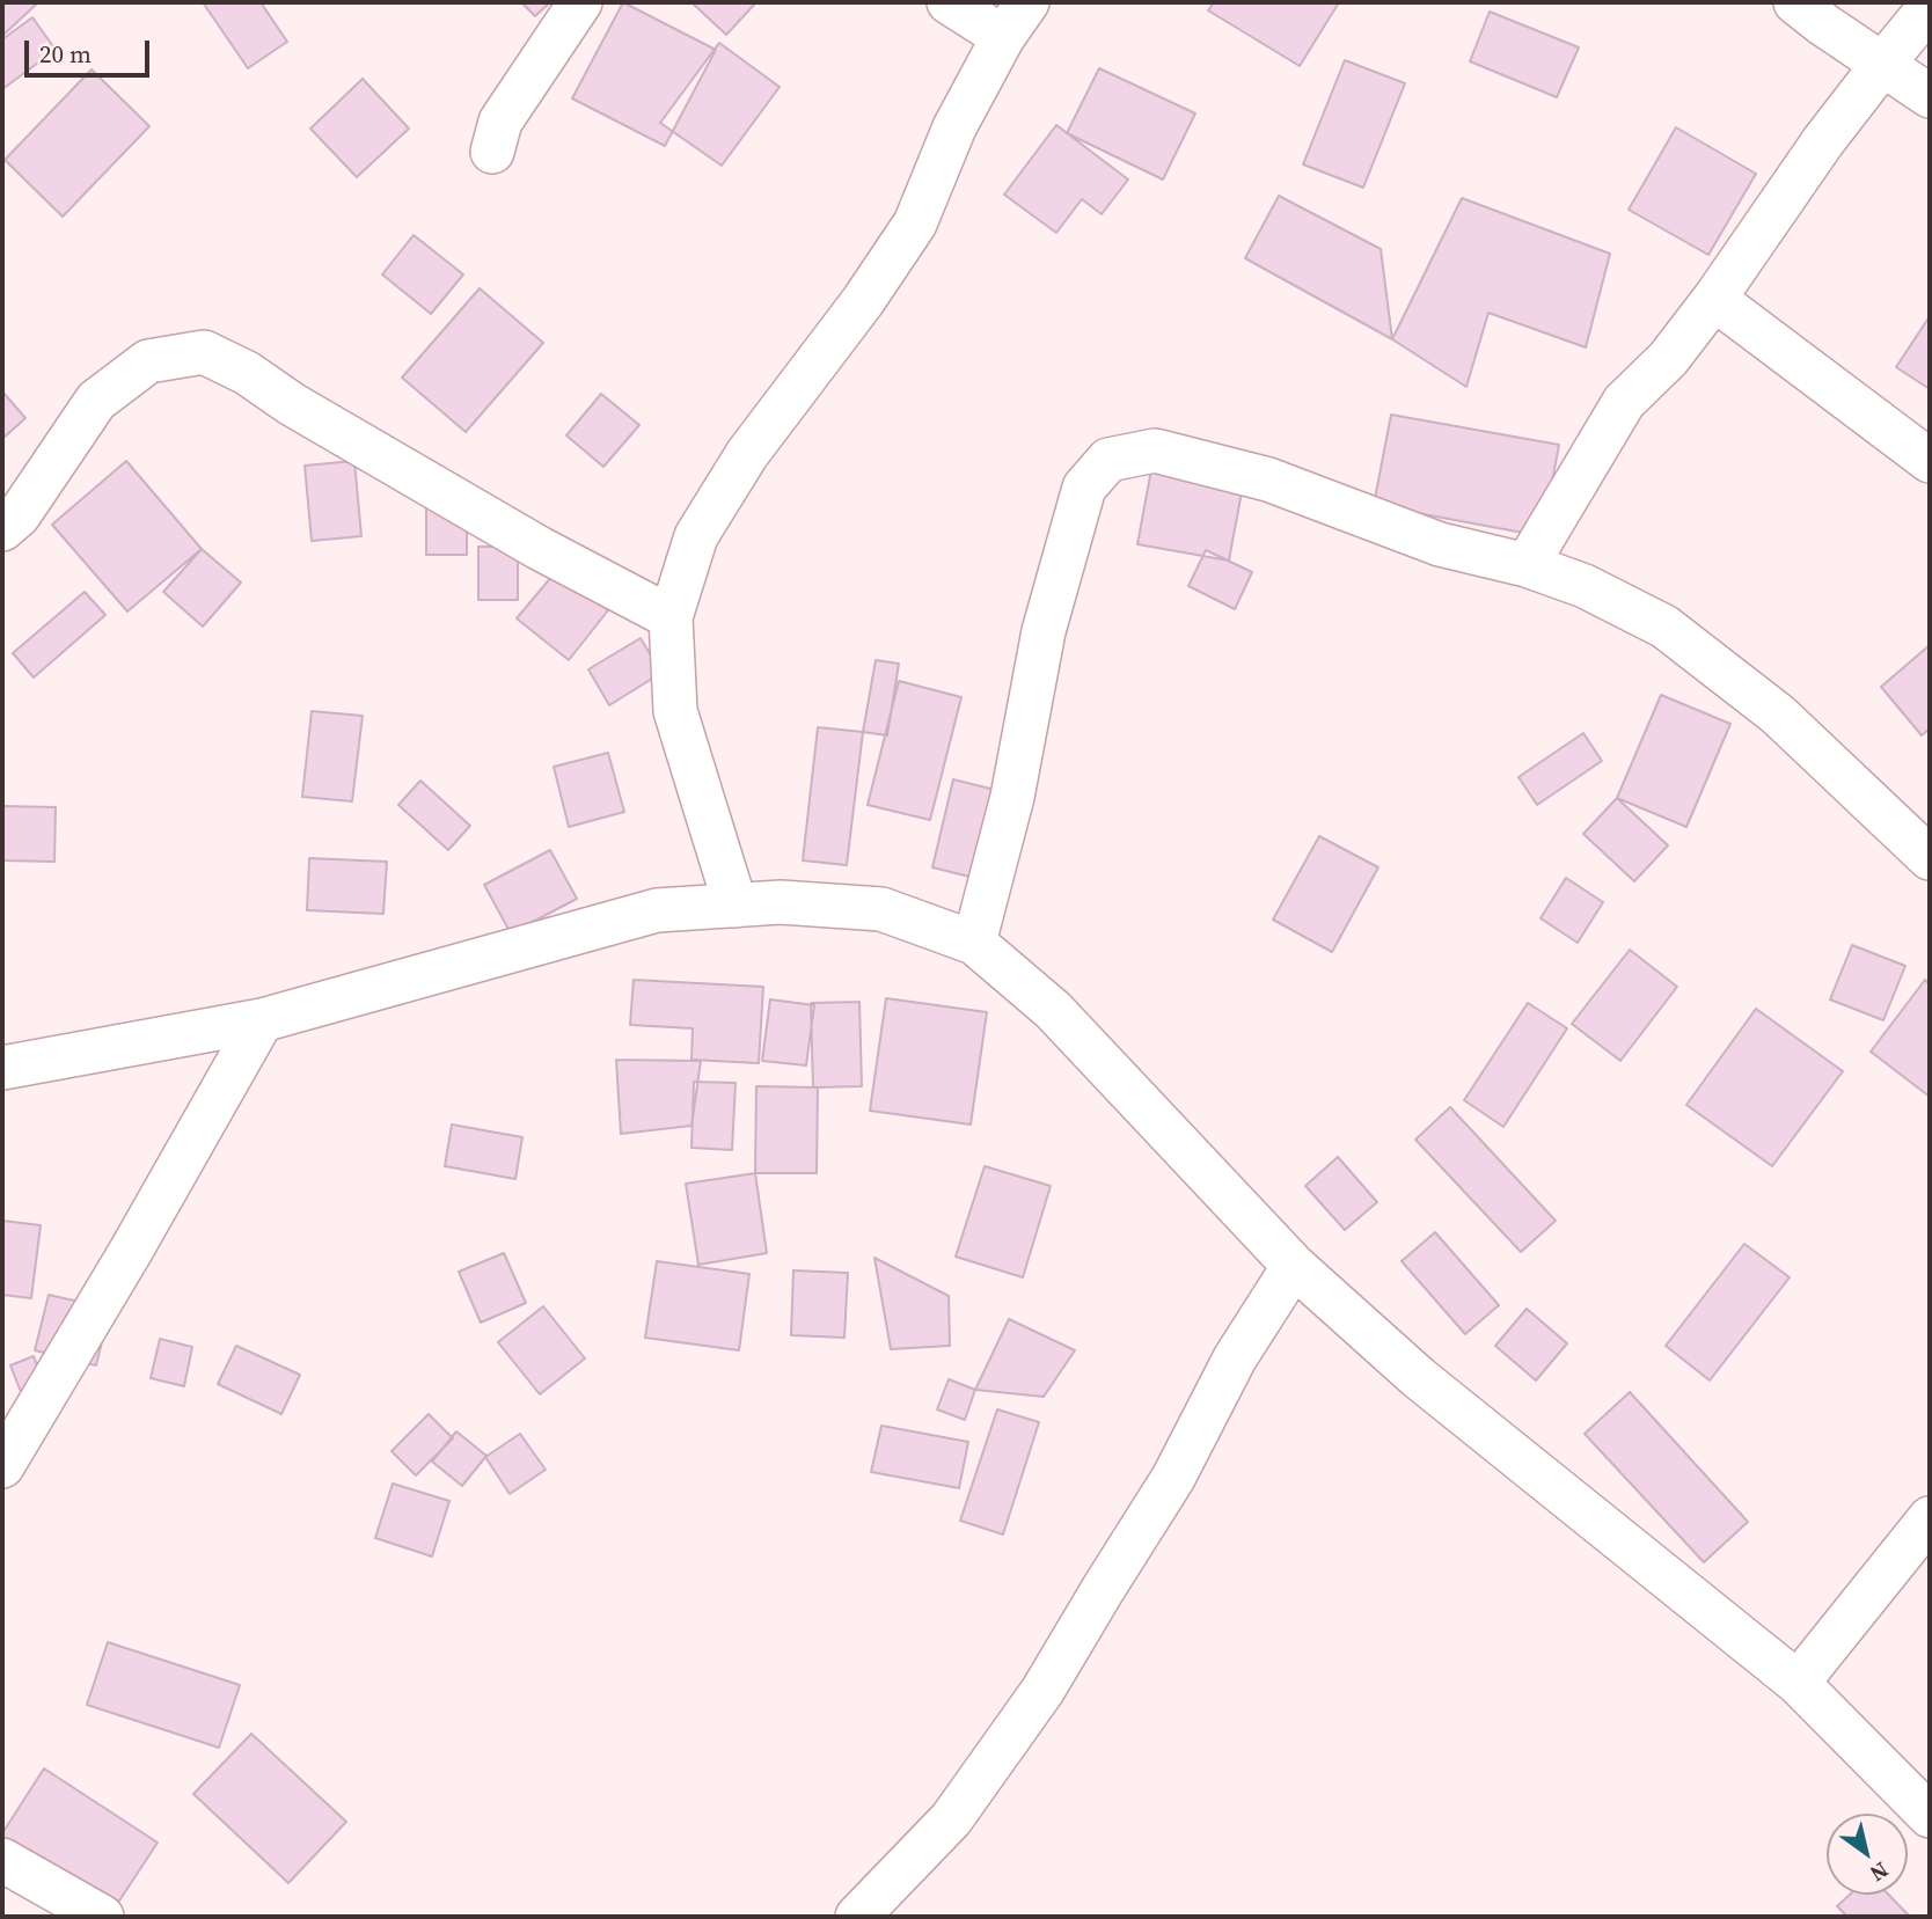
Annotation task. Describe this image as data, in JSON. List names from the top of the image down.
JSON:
{
  "scale_bar": "20 m",
  "north": "bottom right"
}
